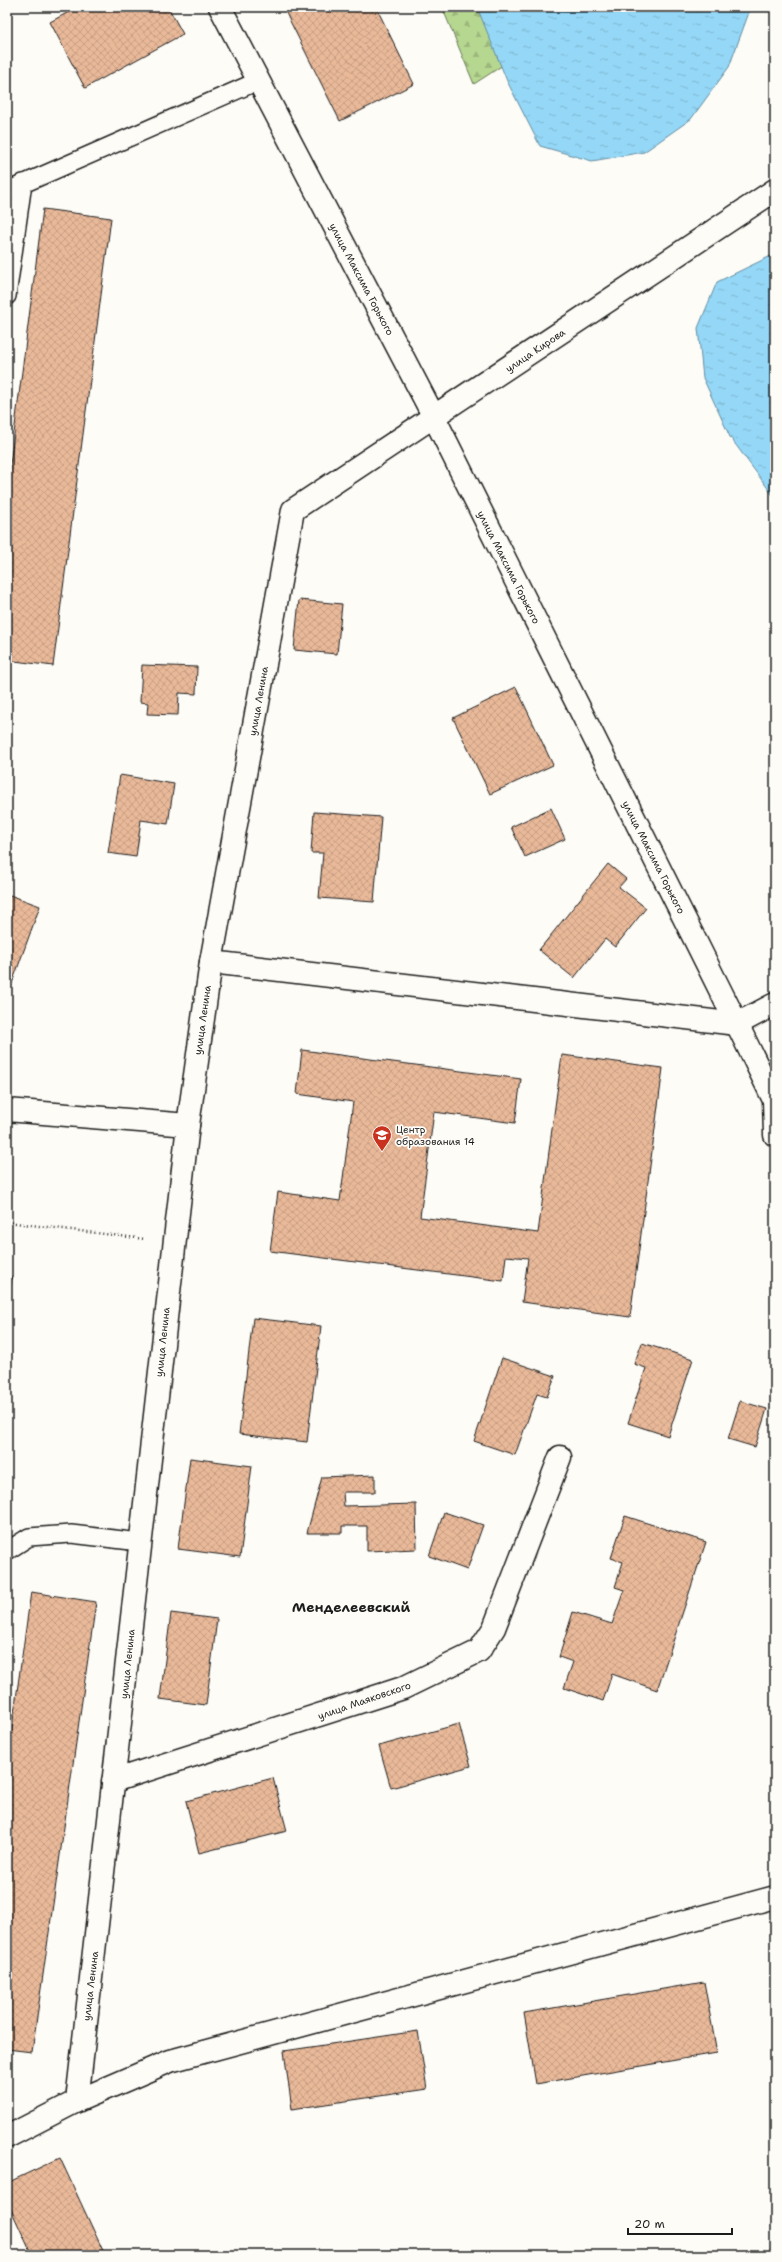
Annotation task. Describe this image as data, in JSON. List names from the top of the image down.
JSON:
{
  "streets": {
    "street": [
      "улица Максима Горького",
      "улица Кирова",
      "улица Ленина",
      "улица Маяковского"
    ]
  },
  "crossings": [
    ["улица Максима Горького", "улица Кирова"],
    ["улица Кирова", "улица Ленина"],
    ["улица Ленина", "улица Маяковского"]
  ],
  "districts": ["Менделеевский"],
  "places": {
    "school or university": ["Центр образования 14"]
  },
  "scale_bar": "20 m"
}
